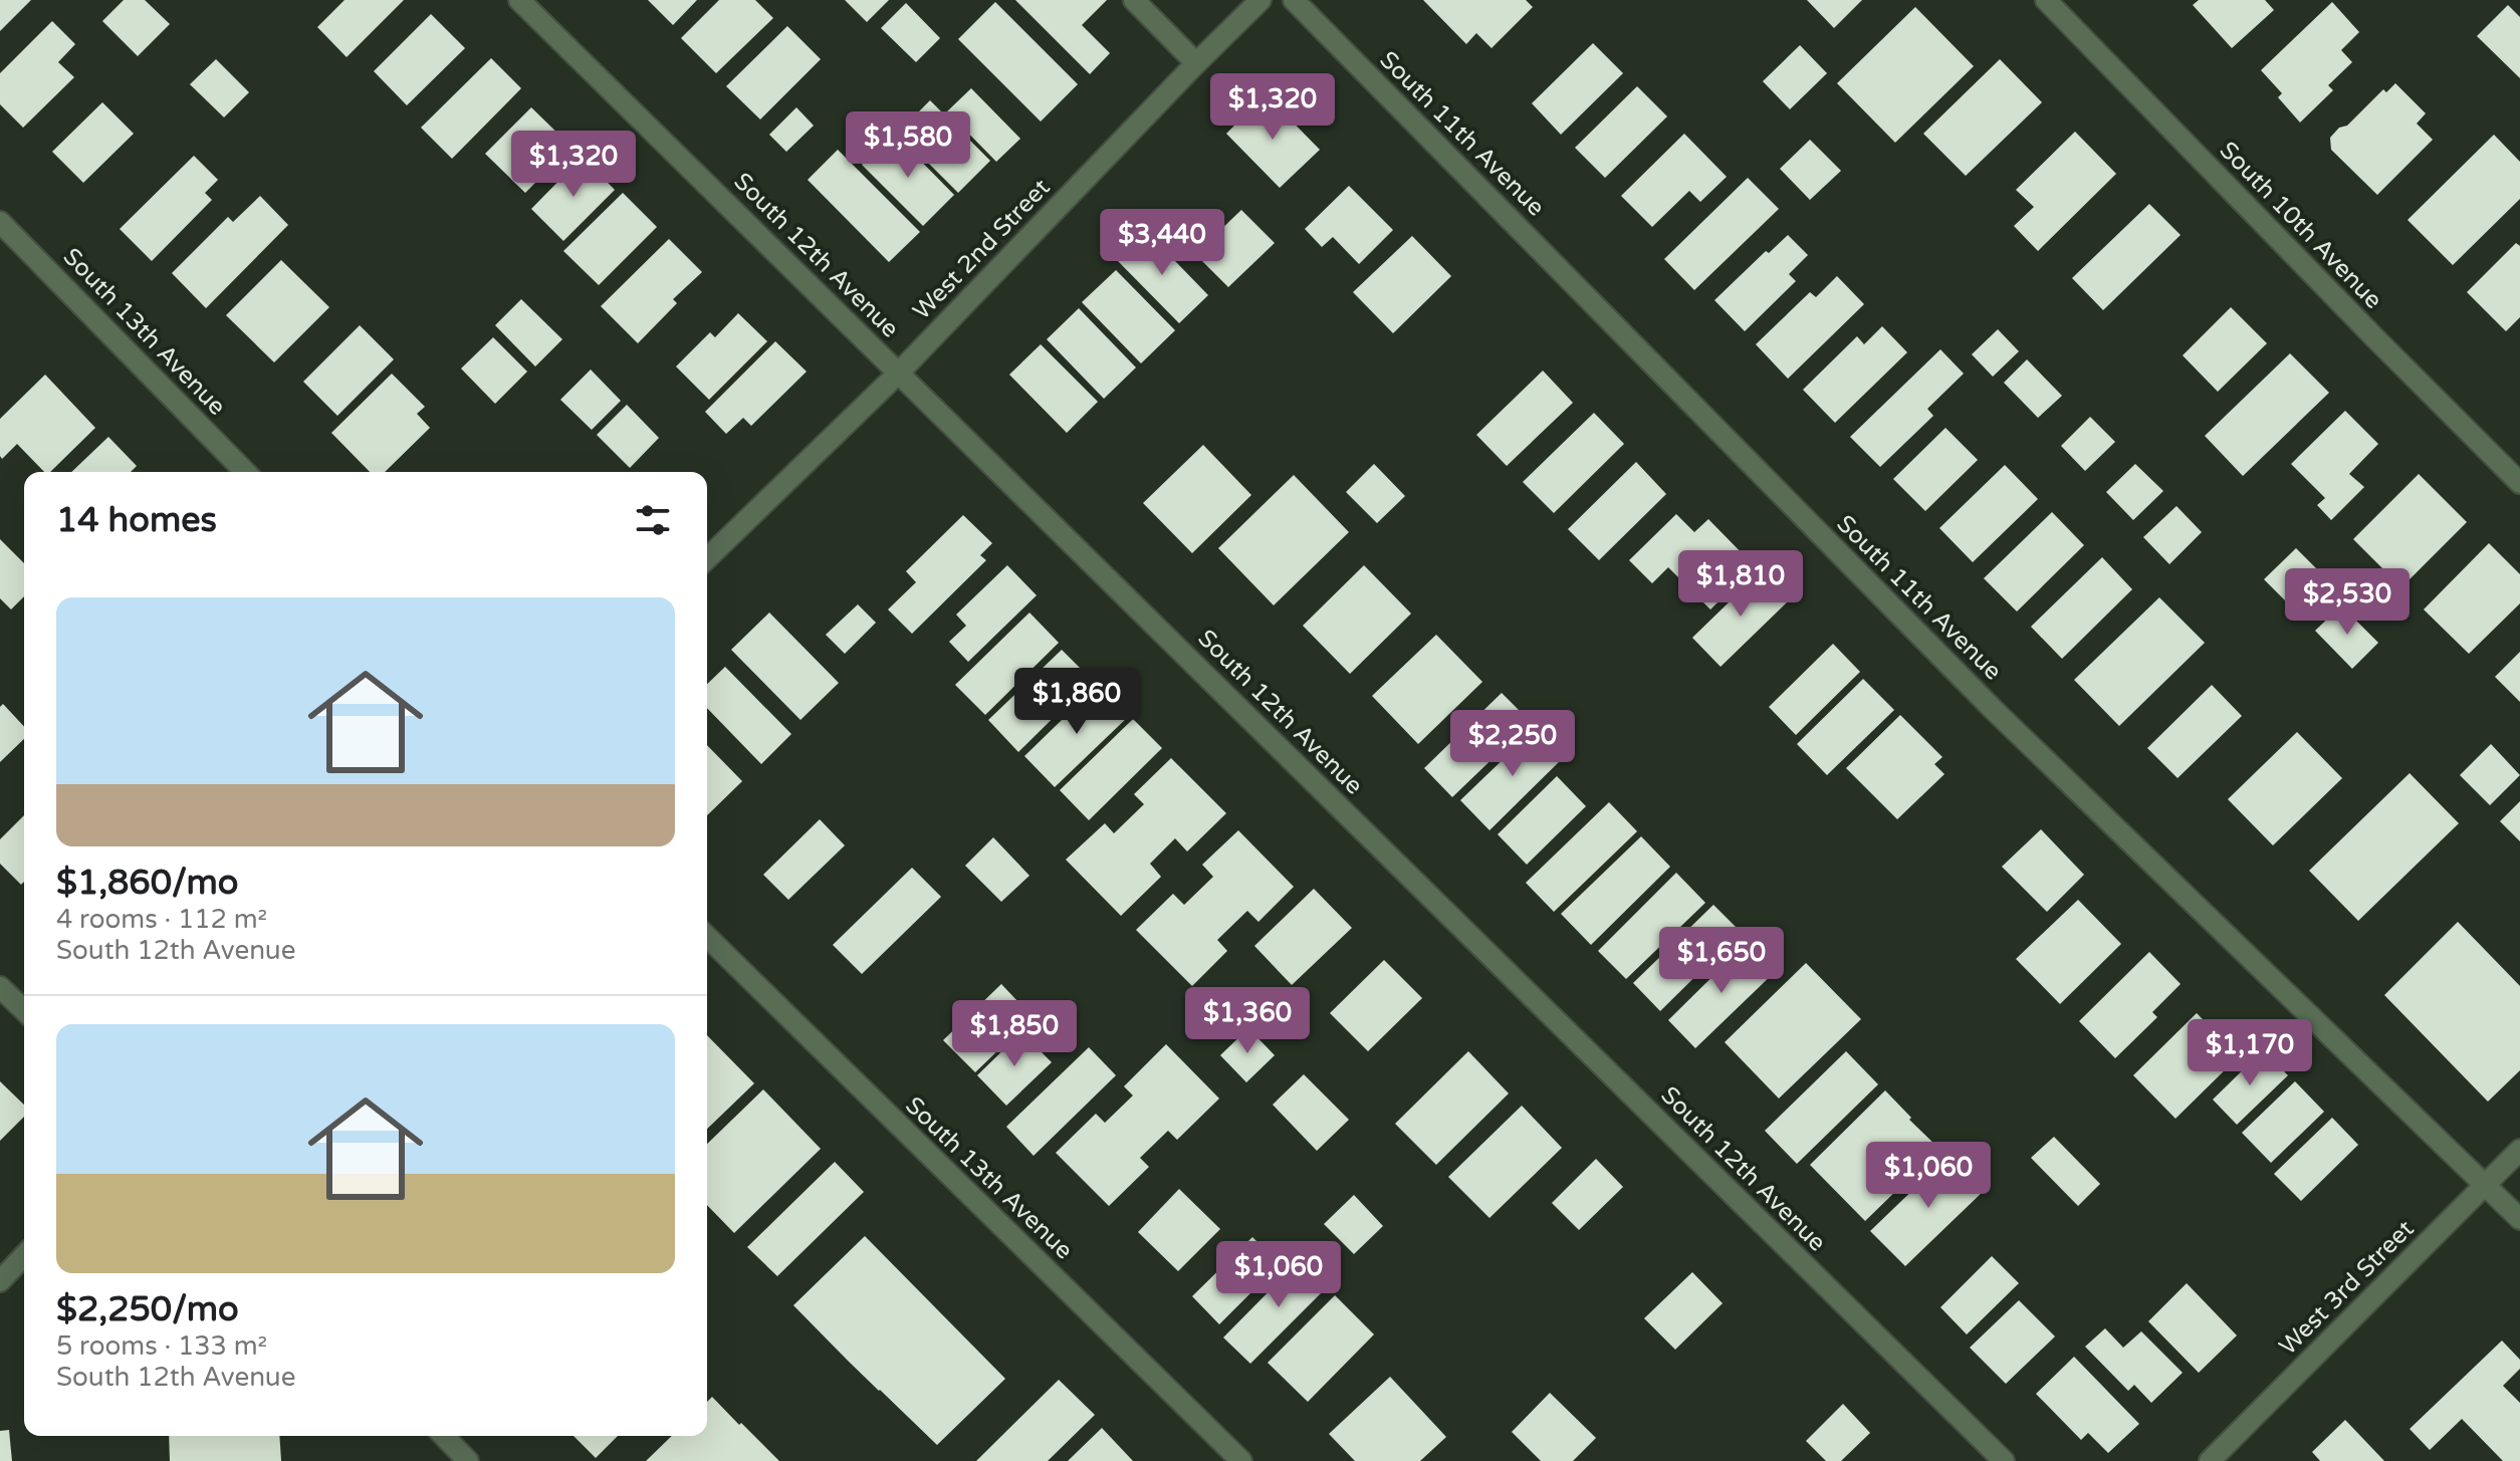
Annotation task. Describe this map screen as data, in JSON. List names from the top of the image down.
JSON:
{
  "streets": {
    "street": [
      "South 11th Avenue",
      "South 10th Avenue",
      "West 2nd Street",
      "South 12th Avenue",
      "South 13th Avenue",
      "West 3rd Street"
    ]
  },
  "crossings": [
    ["South 11th Avenue", "West 3rd Street"],
    ["West 2nd Street", "South 12th Avenue"]
  ],
  "page": {
    "price": [
      "$1,320",
      "$1,580",
      "$1,320",
      "$3,440",
      "$1,810",
      "$2,530",
      "$1,860",
      "$2,250",
      "$1,650",
      "$1,360",
      "$1,850",
      "$1,170",
      "$1,060",
      "$1,060"
    ],
    "heading": "14 homes",
    "list": [
      {
        "name": "$1,860/mo",
        "note": "4 rooms · 112 m² · South 12th Avenue"
      },
      {
        "name": "$2,250/mo",
        "note": "5 rooms · 133 m² · South 12th Avenue"
      }
    ]
  }
}
